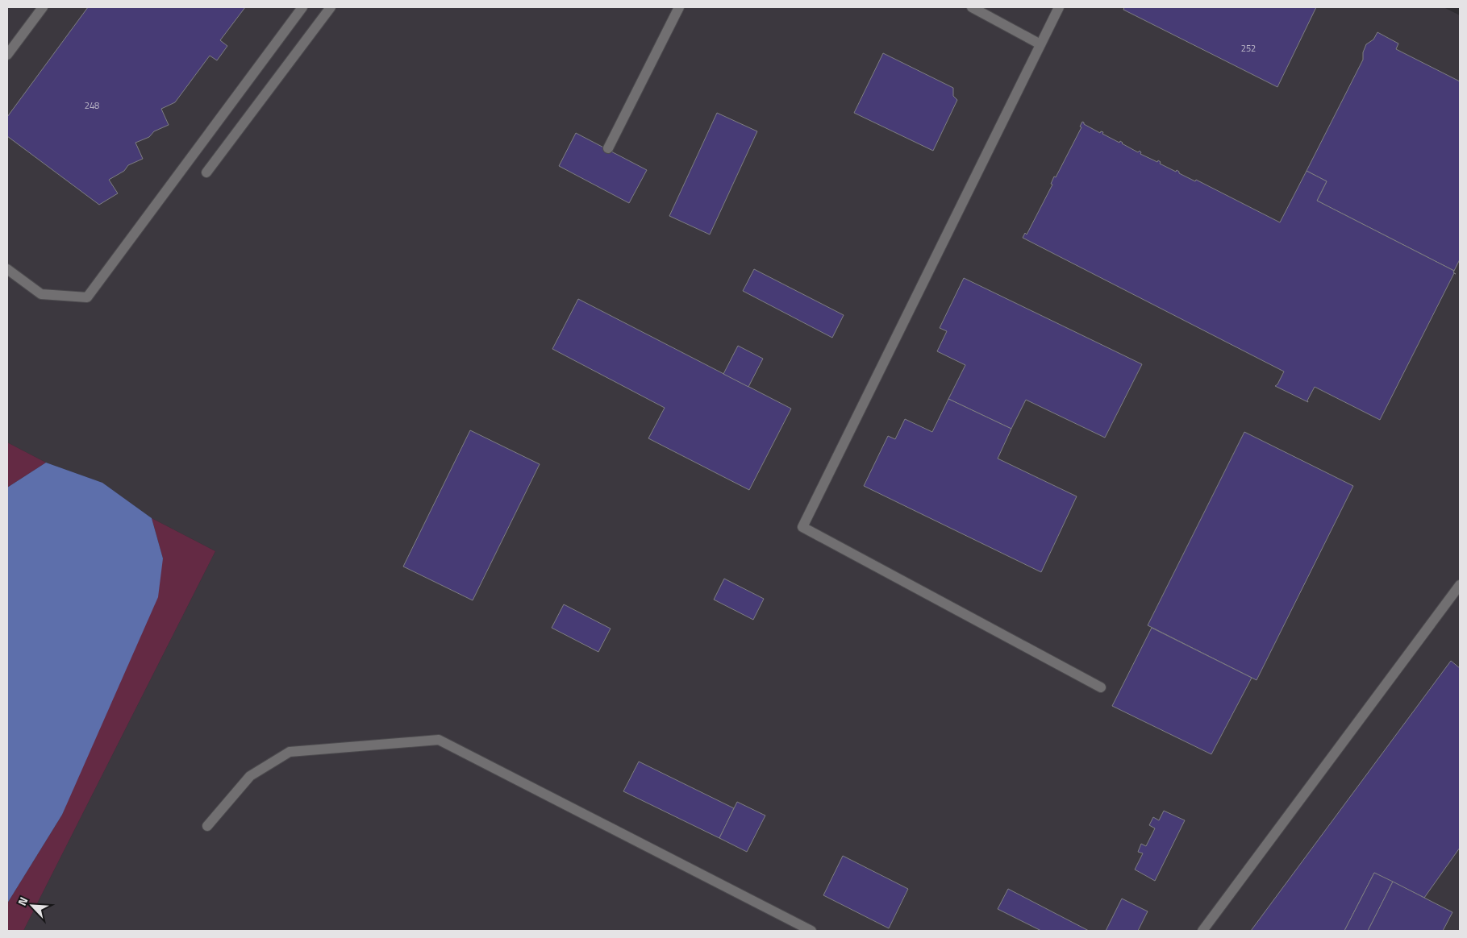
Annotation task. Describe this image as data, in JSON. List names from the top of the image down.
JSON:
{
  "house_numbers": ["252", "248"],
  "north": "top left"
}
